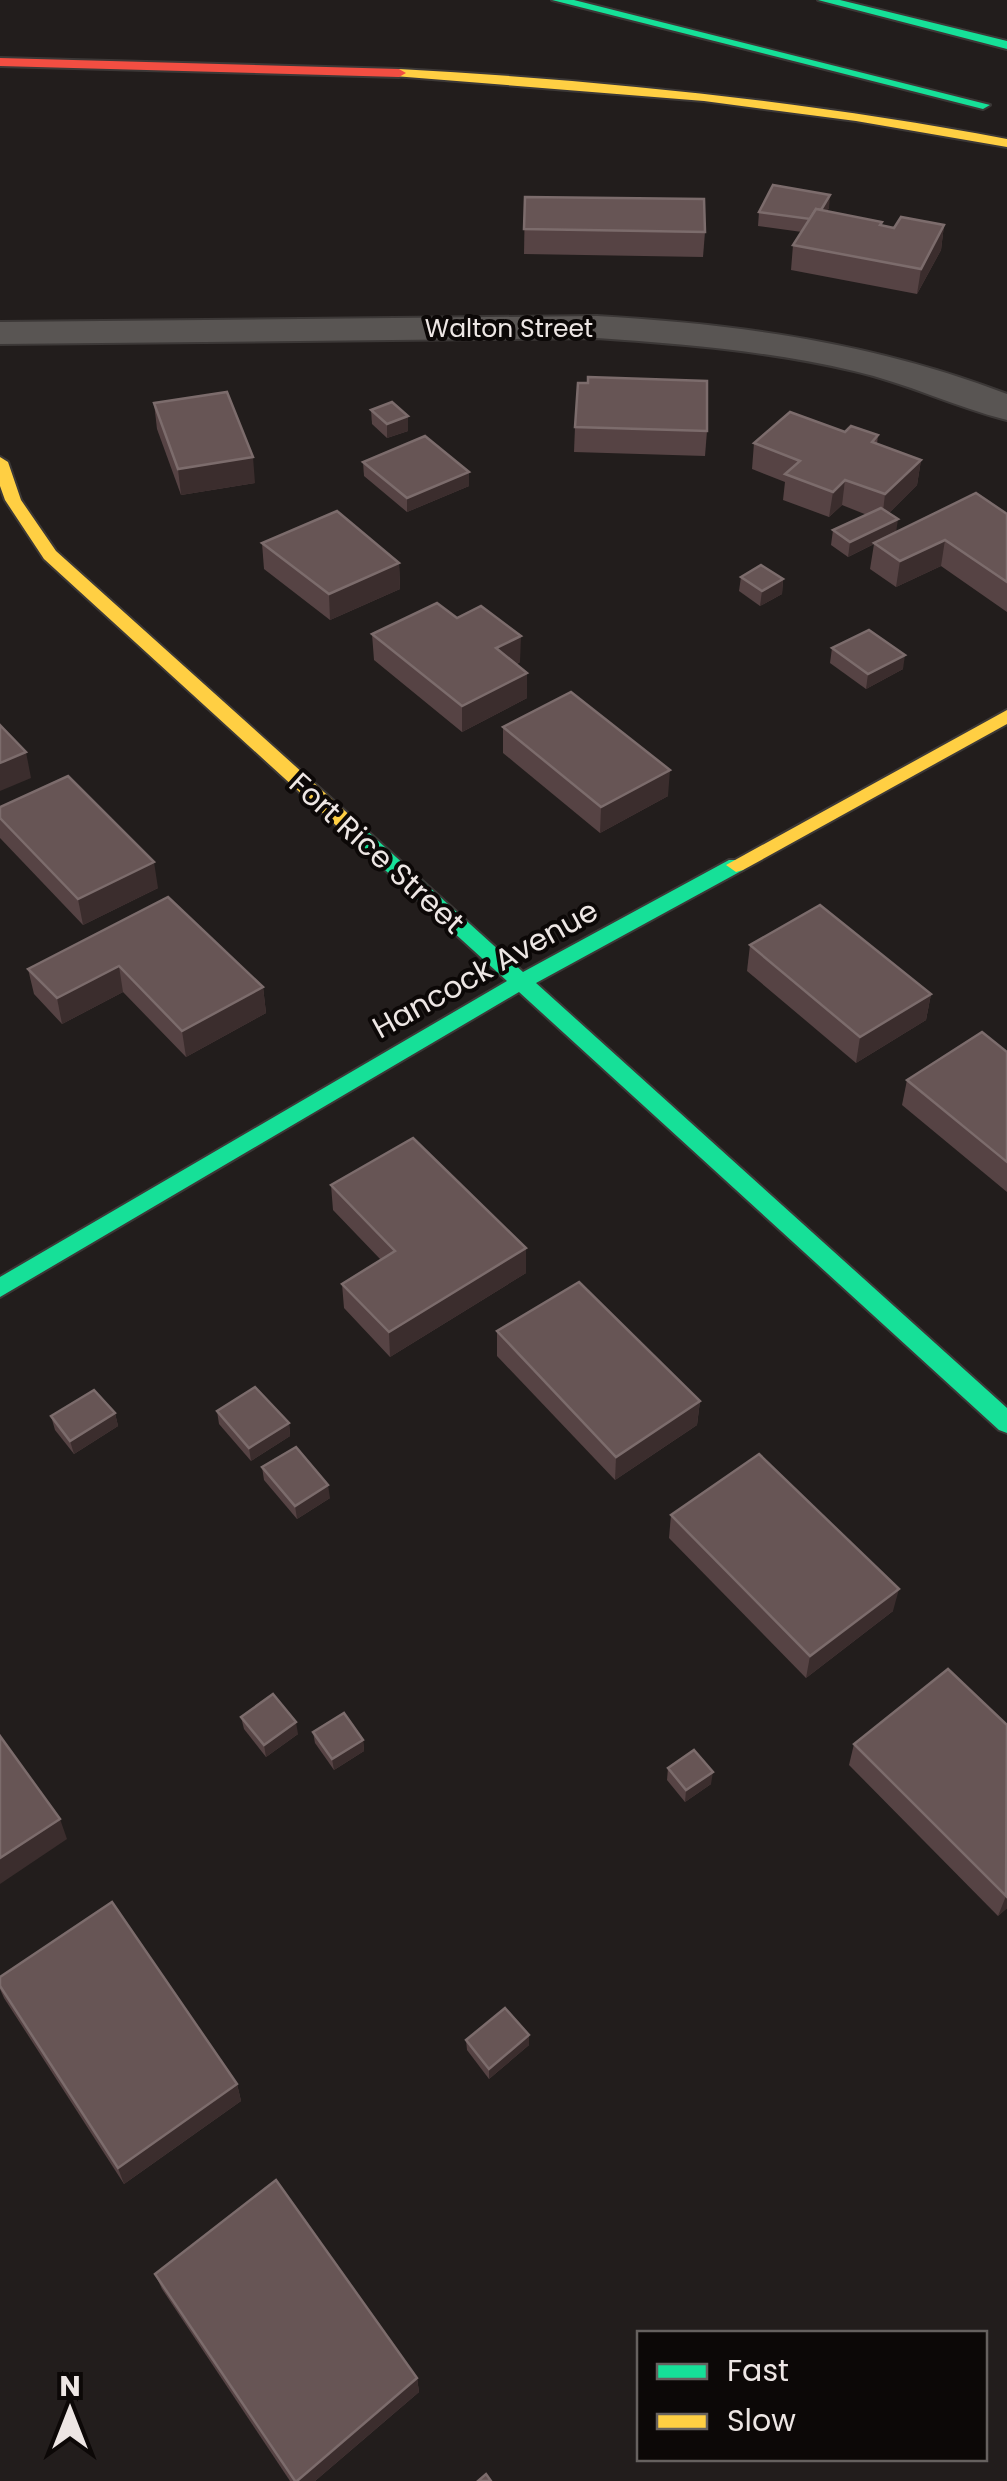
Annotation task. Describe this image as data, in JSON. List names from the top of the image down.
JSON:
{
  "streets": {
    "main road": ["Fort Rice Street", "Hancock Avenue"],
    "street": ["Walton Street"]
  },
  "crossings": [
    ["Fort Rice Street", "Hancock Avenue"]
  ],
  "legend": ["Fast", "Slow"],
  "north": "top"
}
